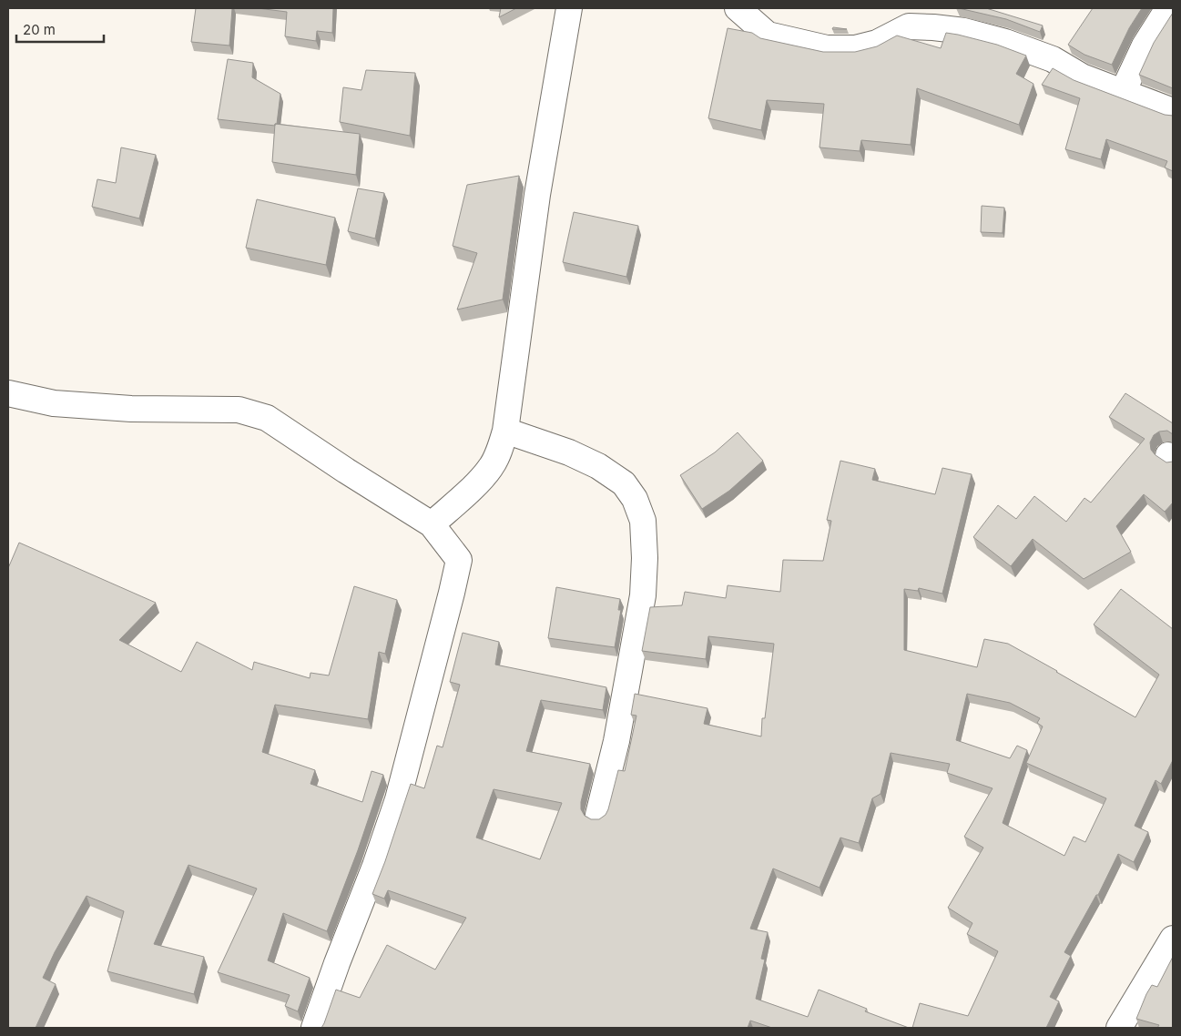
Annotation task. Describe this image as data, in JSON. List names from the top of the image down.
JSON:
{
  "scale_bar": "20 m"
}
